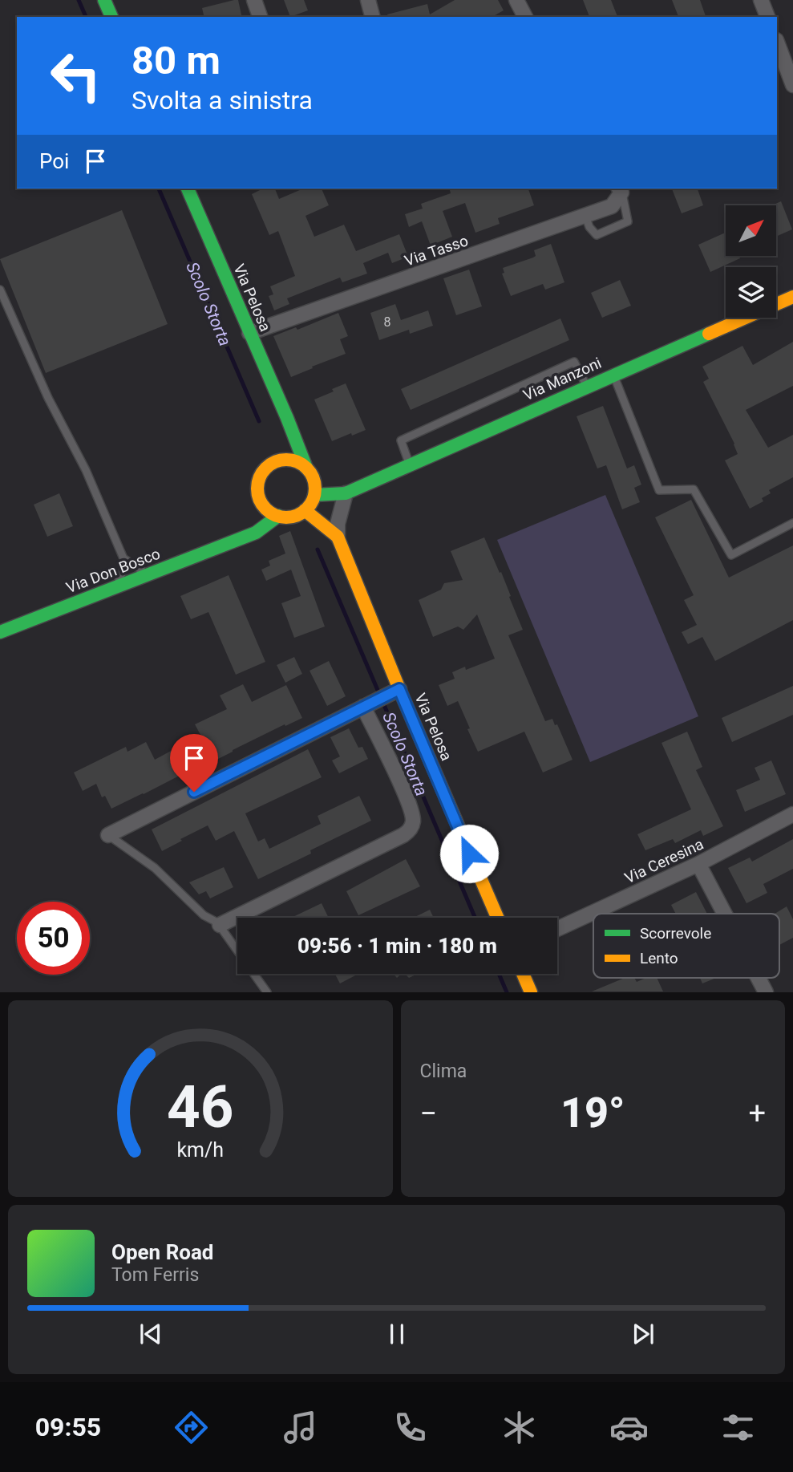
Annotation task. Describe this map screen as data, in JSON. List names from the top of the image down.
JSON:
{
  "streets": {
    "main road": ["Via Pelosa", "Via Manzoni", "Via Don Bosco"],
    "street": ["Via Tasso", "Via Ceresina"]
  },
  "crossings": [
    ["Via Tasso", "Via Pelosa"],
    ["Via Pelosa", "Via Don Bosco"]
  ],
  "water": ["Scolo Storta"],
  "house_numbers": ["8"],
  "legend": ["Scorrevole", "Lento"],
  "north": "top right",
  "page": {
    "turn": ["80 m", "Svolta a sinistra"],
    "then": "Poi",
    "limit": "50",
    "trip": "09:56 · 1 min · 180 m",
    "tile": "Clima",
    "heat": ["−", "19°", "+"],
    "song": ["Open Road", "Tom Ferris"],
    "tabs": "09:55",
    "gauge": ["46", "km/h"]
  }
}
